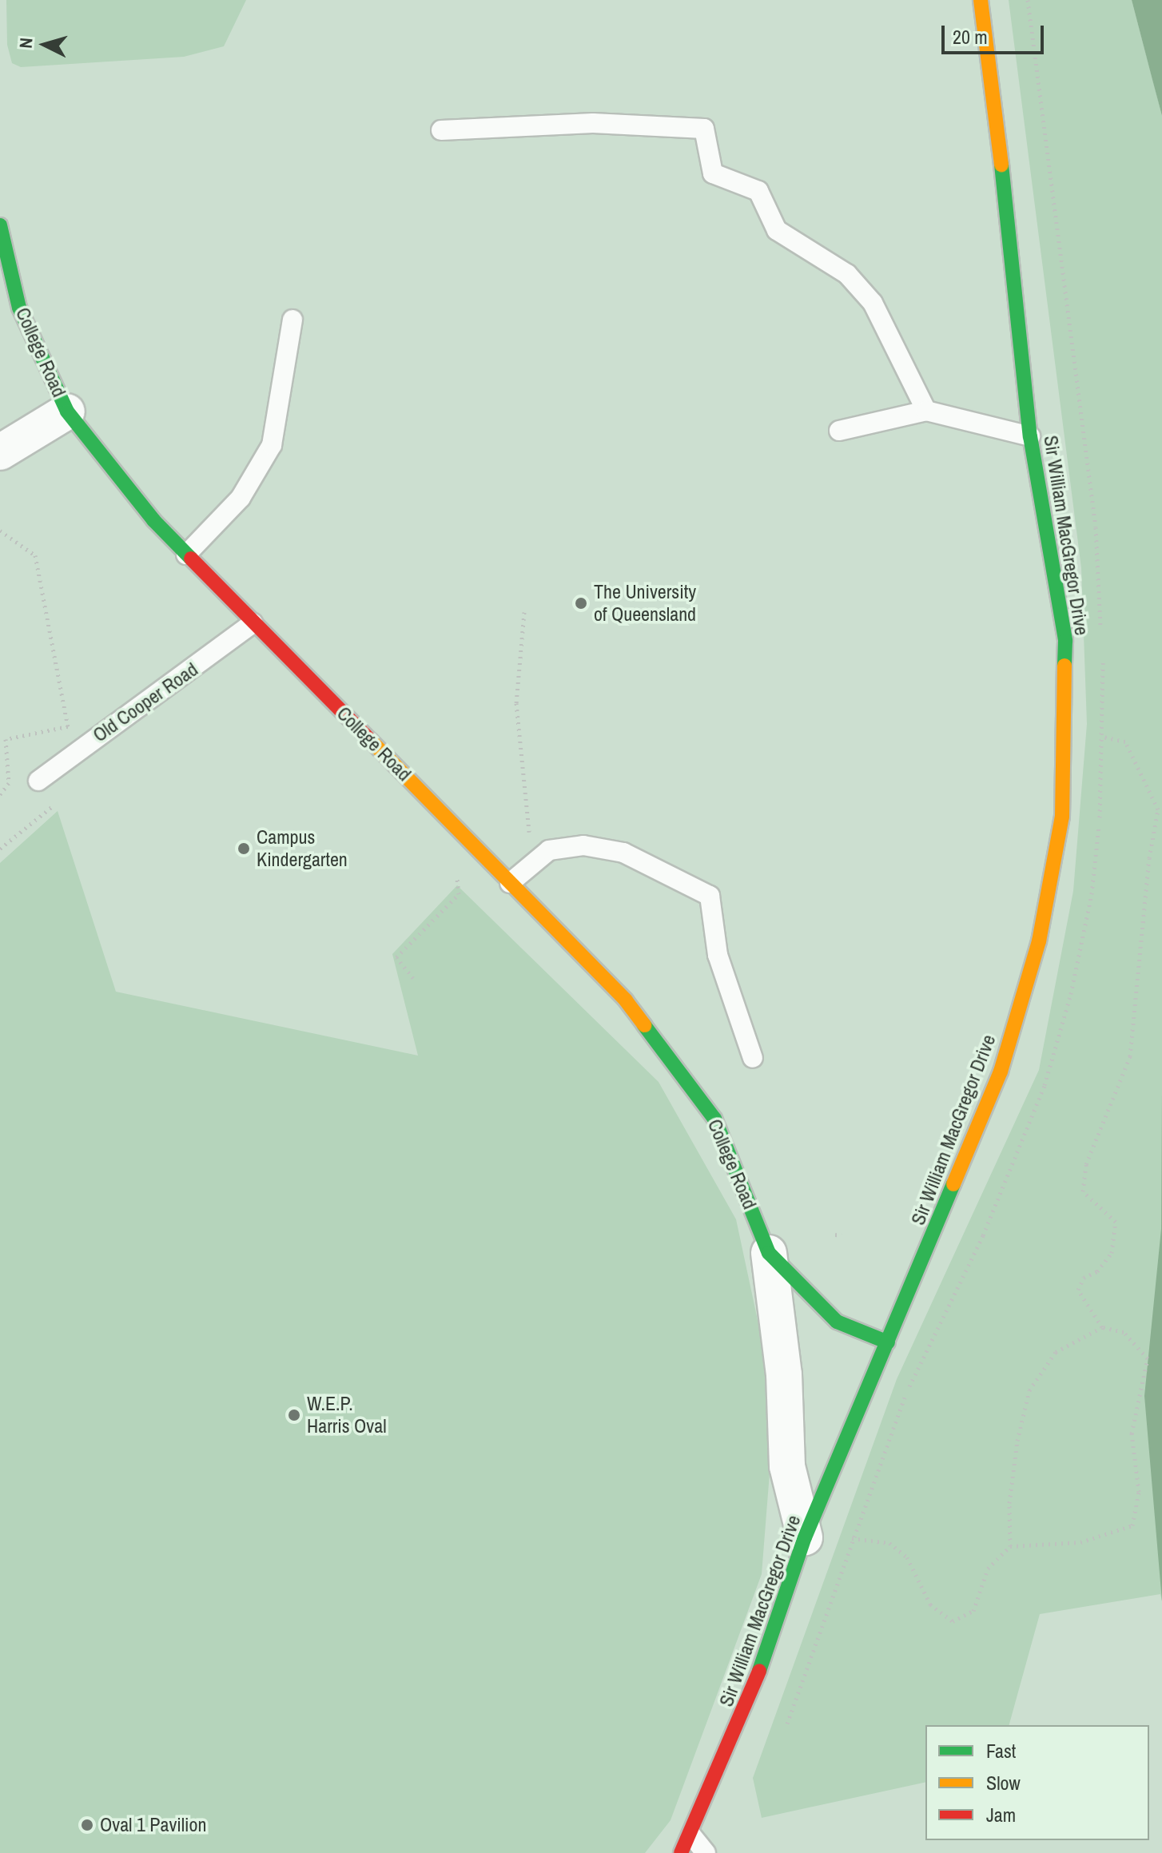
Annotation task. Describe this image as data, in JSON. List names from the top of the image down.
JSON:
{
  "streets": {
    "street": ["College Road", "Sir William MacGregor Drive"],
    "lane": ["Old Cooper Road"]
  },
  "crossings": [
    ["College Road", "Sir William MacGregor Drive"],
    ["College Road", "Old Cooper Road"]
  ],
  "places": [
    "The University of Queensland",
    "Campus Kindergarten",
    "W.E.P. Harris Oval",
    "Oval 1 Pavilion"
  ],
  "legend": ["Fast", "Slow", "Jam"],
  "scale_bar": "20 m",
  "north": "left"
}
